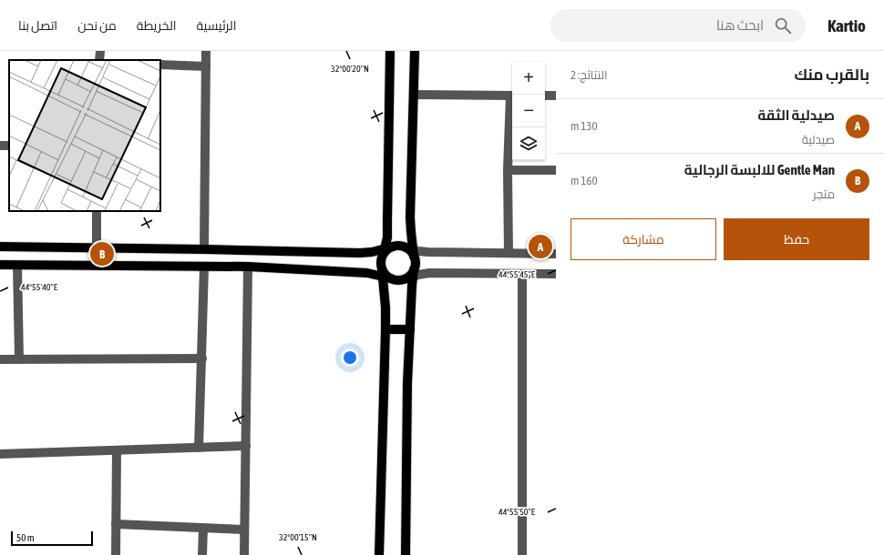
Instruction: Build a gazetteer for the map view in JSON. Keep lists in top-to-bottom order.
{
  "scale_bar": "50 m",
  "page": {
    "header": "Kartio",
    "search": "ابحث هنا",
    "nav": [
      "الرئيسية",
      "الخريطة",
      "من نحن",
      "اتصل بنا"
    ],
    "heading": ["بالقرب منك", "النتائج: 2"],
    "map_buttons": ["+", "−"],
    "list": [
      {
        "mark": "A",
        "name": "صيدلية الثقة",
        "note": "صيدلية",
        "value": "130 m"
      },
      {
        "mark": "B",
        "name": "Gentle Man للالبسة الرجالية",
        "note": "متجر",
        "value": "160 m"
      }
    ],
    "buttons": ["حفظ", "مشاركة"],
    "pins": ["A", "B"],
    "scale": "50 m"
  },
  "coordinates": [
    "32°00'20\"N",
    "44°55'45\"E",
    "44°55'40\"E",
    "44°55'50\"E",
    "32°00'15\"N"
  ]
}
